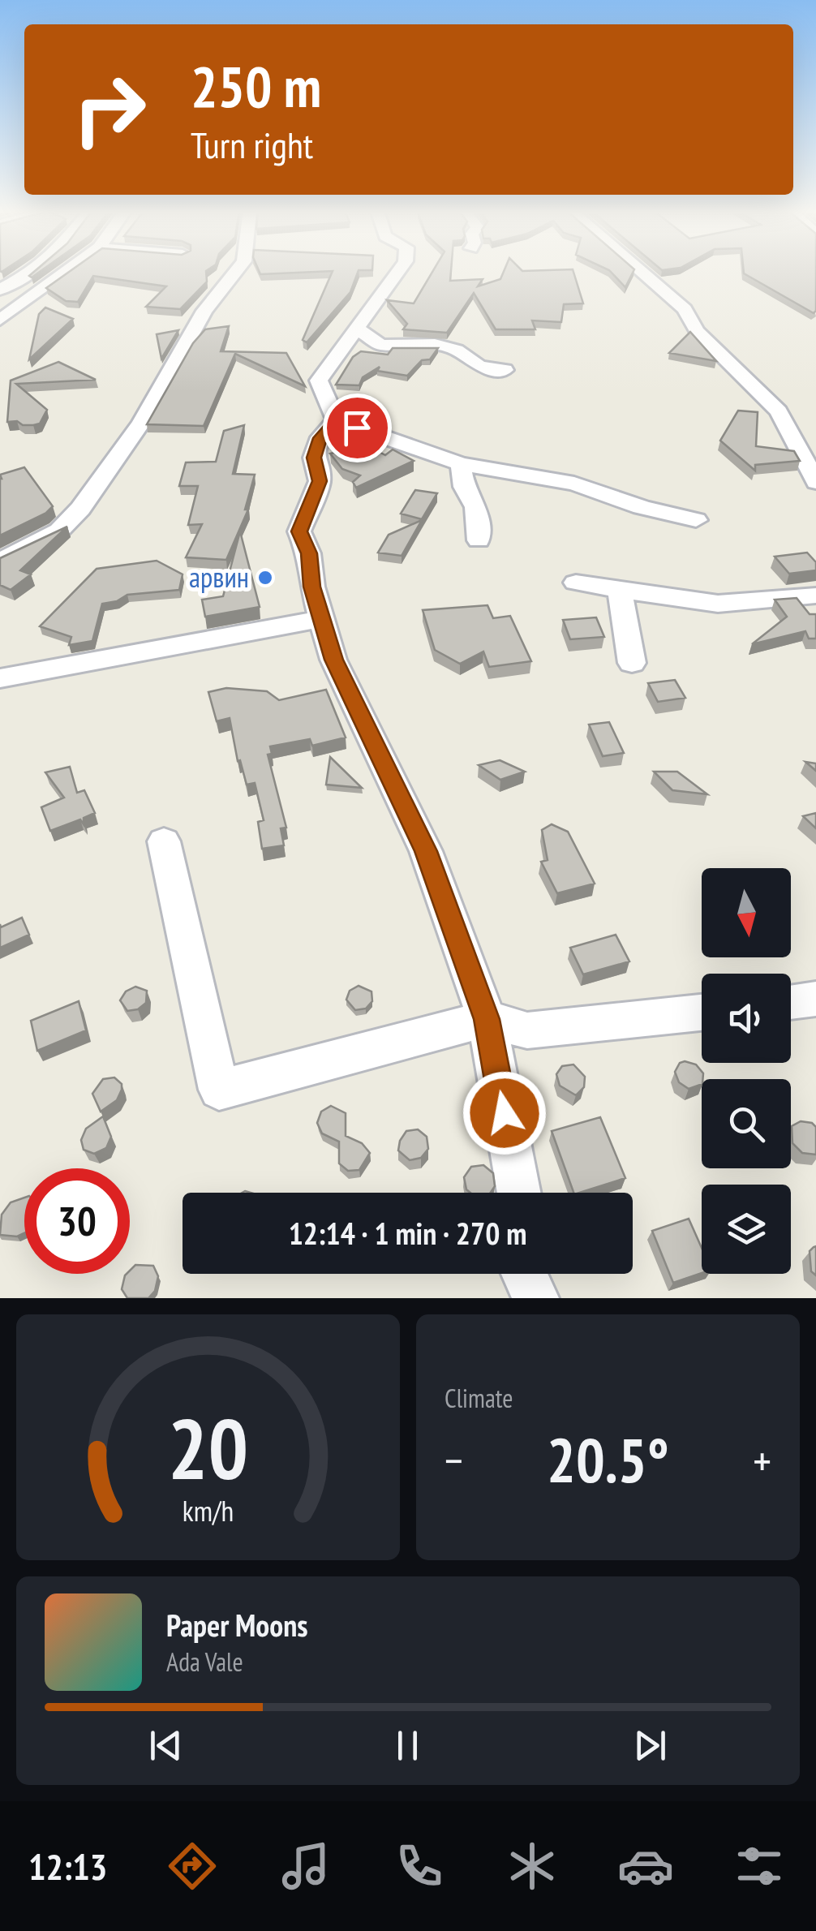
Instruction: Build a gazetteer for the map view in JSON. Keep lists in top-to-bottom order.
{
  "places": ["арвин"],
  "north": "bottom",
  "page": {
    "turn": ["250 m", "Turn right"],
    "limit": "30",
    "trip": "12:14 · 1 min · 270 m",
    "tile": "Climate",
    "heat": ["−", "20.5°", "+"],
    "song": ["Paper Moons", "Ada Vale"],
    "tabs": "12:13",
    "gauge": ["20", "km/h"]
  }
}
